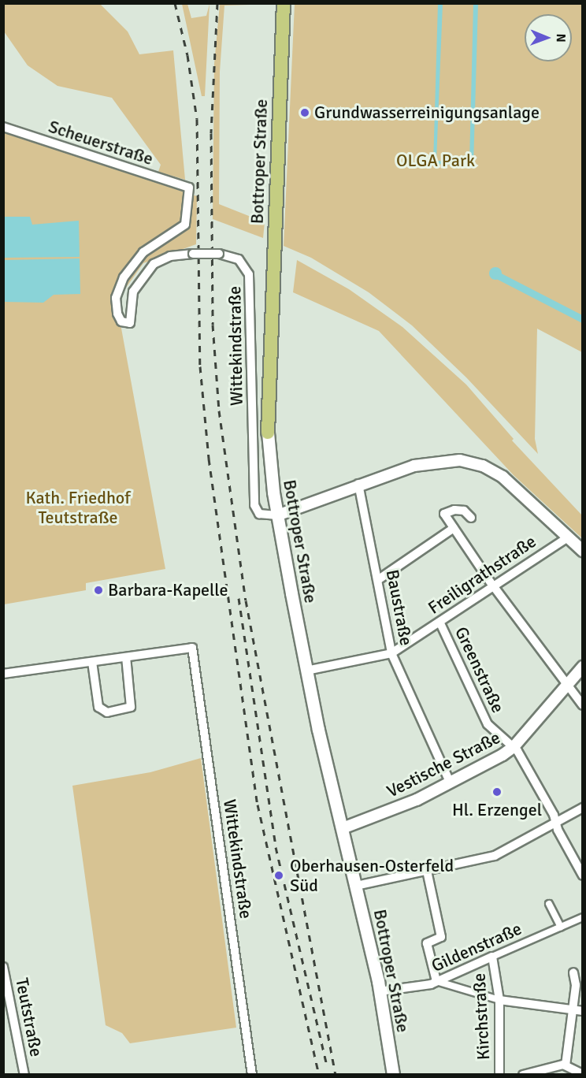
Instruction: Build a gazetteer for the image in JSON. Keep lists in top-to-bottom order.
{
  "streets": {
    "main road": ["Bottroper Straße"],
    "street": [
      "Scheuerstraße",
      "Wittekindstraße",
      "Freiligrathstraße",
      "Baustraße",
      "Greenstraße",
      "Vestische Straße",
      "Gildenstraße",
      "Kirchstraße",
      "Teutstraße"
    ]
  },
  "crossings": [
    ["Scheuerstraße", "Wittekindstraße"],
    ["Bottroper Straße", "Wittekindstraße"],
    ["Bottroper Straße", "Freiligrathstraße"],
    ["Bottroper Straße", "Vestische Straße"],
    ["Bottroper Straße", "Gildenstraße"],
    ["Freiligrathstraße", "Baustraße"],
    ["Freiligrathstraße", "Greenstraße"],
    ["Baustraße", "Vestische Straße"],
    ["Greenstraße", "Vestische Straße"],
    ["Gildenstraße", "Kirchstraße"]
  ],
  "parks": ["OLGA Park", "Kath. Friedhof Teutstraße"],
  "places": [
    "Grundwasserreinigungsanlage",
    "Barbara-Kapelle",
    "Hl. Erzengel",
    "Oberhausen-Osterfeld Süd"
  ],
  "north": "right"
}
